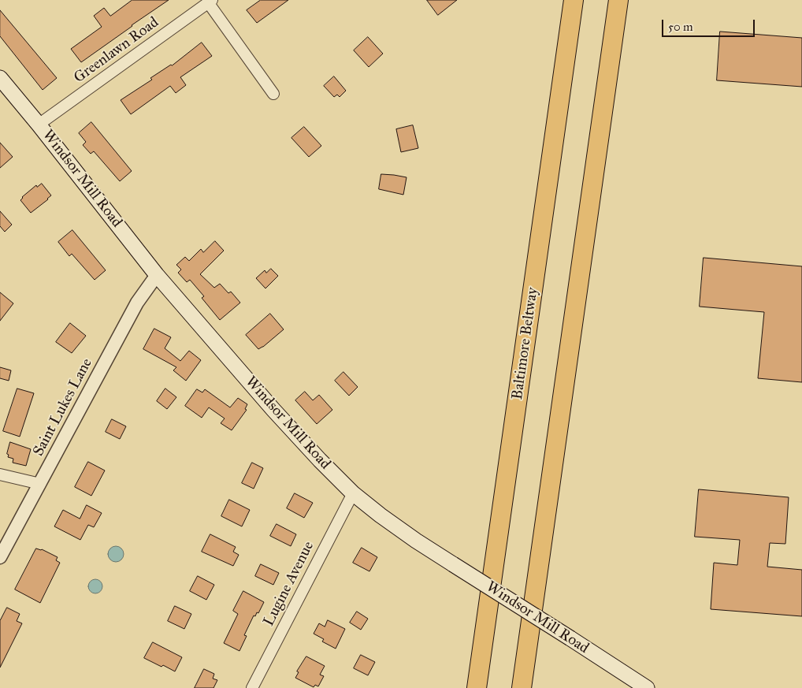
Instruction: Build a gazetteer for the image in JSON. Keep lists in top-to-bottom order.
{
  "streets": {
    "highway": ["Baltimore Beltway"],
    "main road": ["Windsor Mill Road"],
    "street": ["Greenlawn Road", "Saint Lukes Lane", "Lugine Avenue"]
  },
  "crossings": [
    ["Greenlawn Road", "Windsor Mill Road"],
    ["Windsor Mill Road", "Saint Lukes Lane"],
    ["Windsor Mill Road", "Lugine Avenue"]
  ],
  "scale_bar": "50 m"
}
